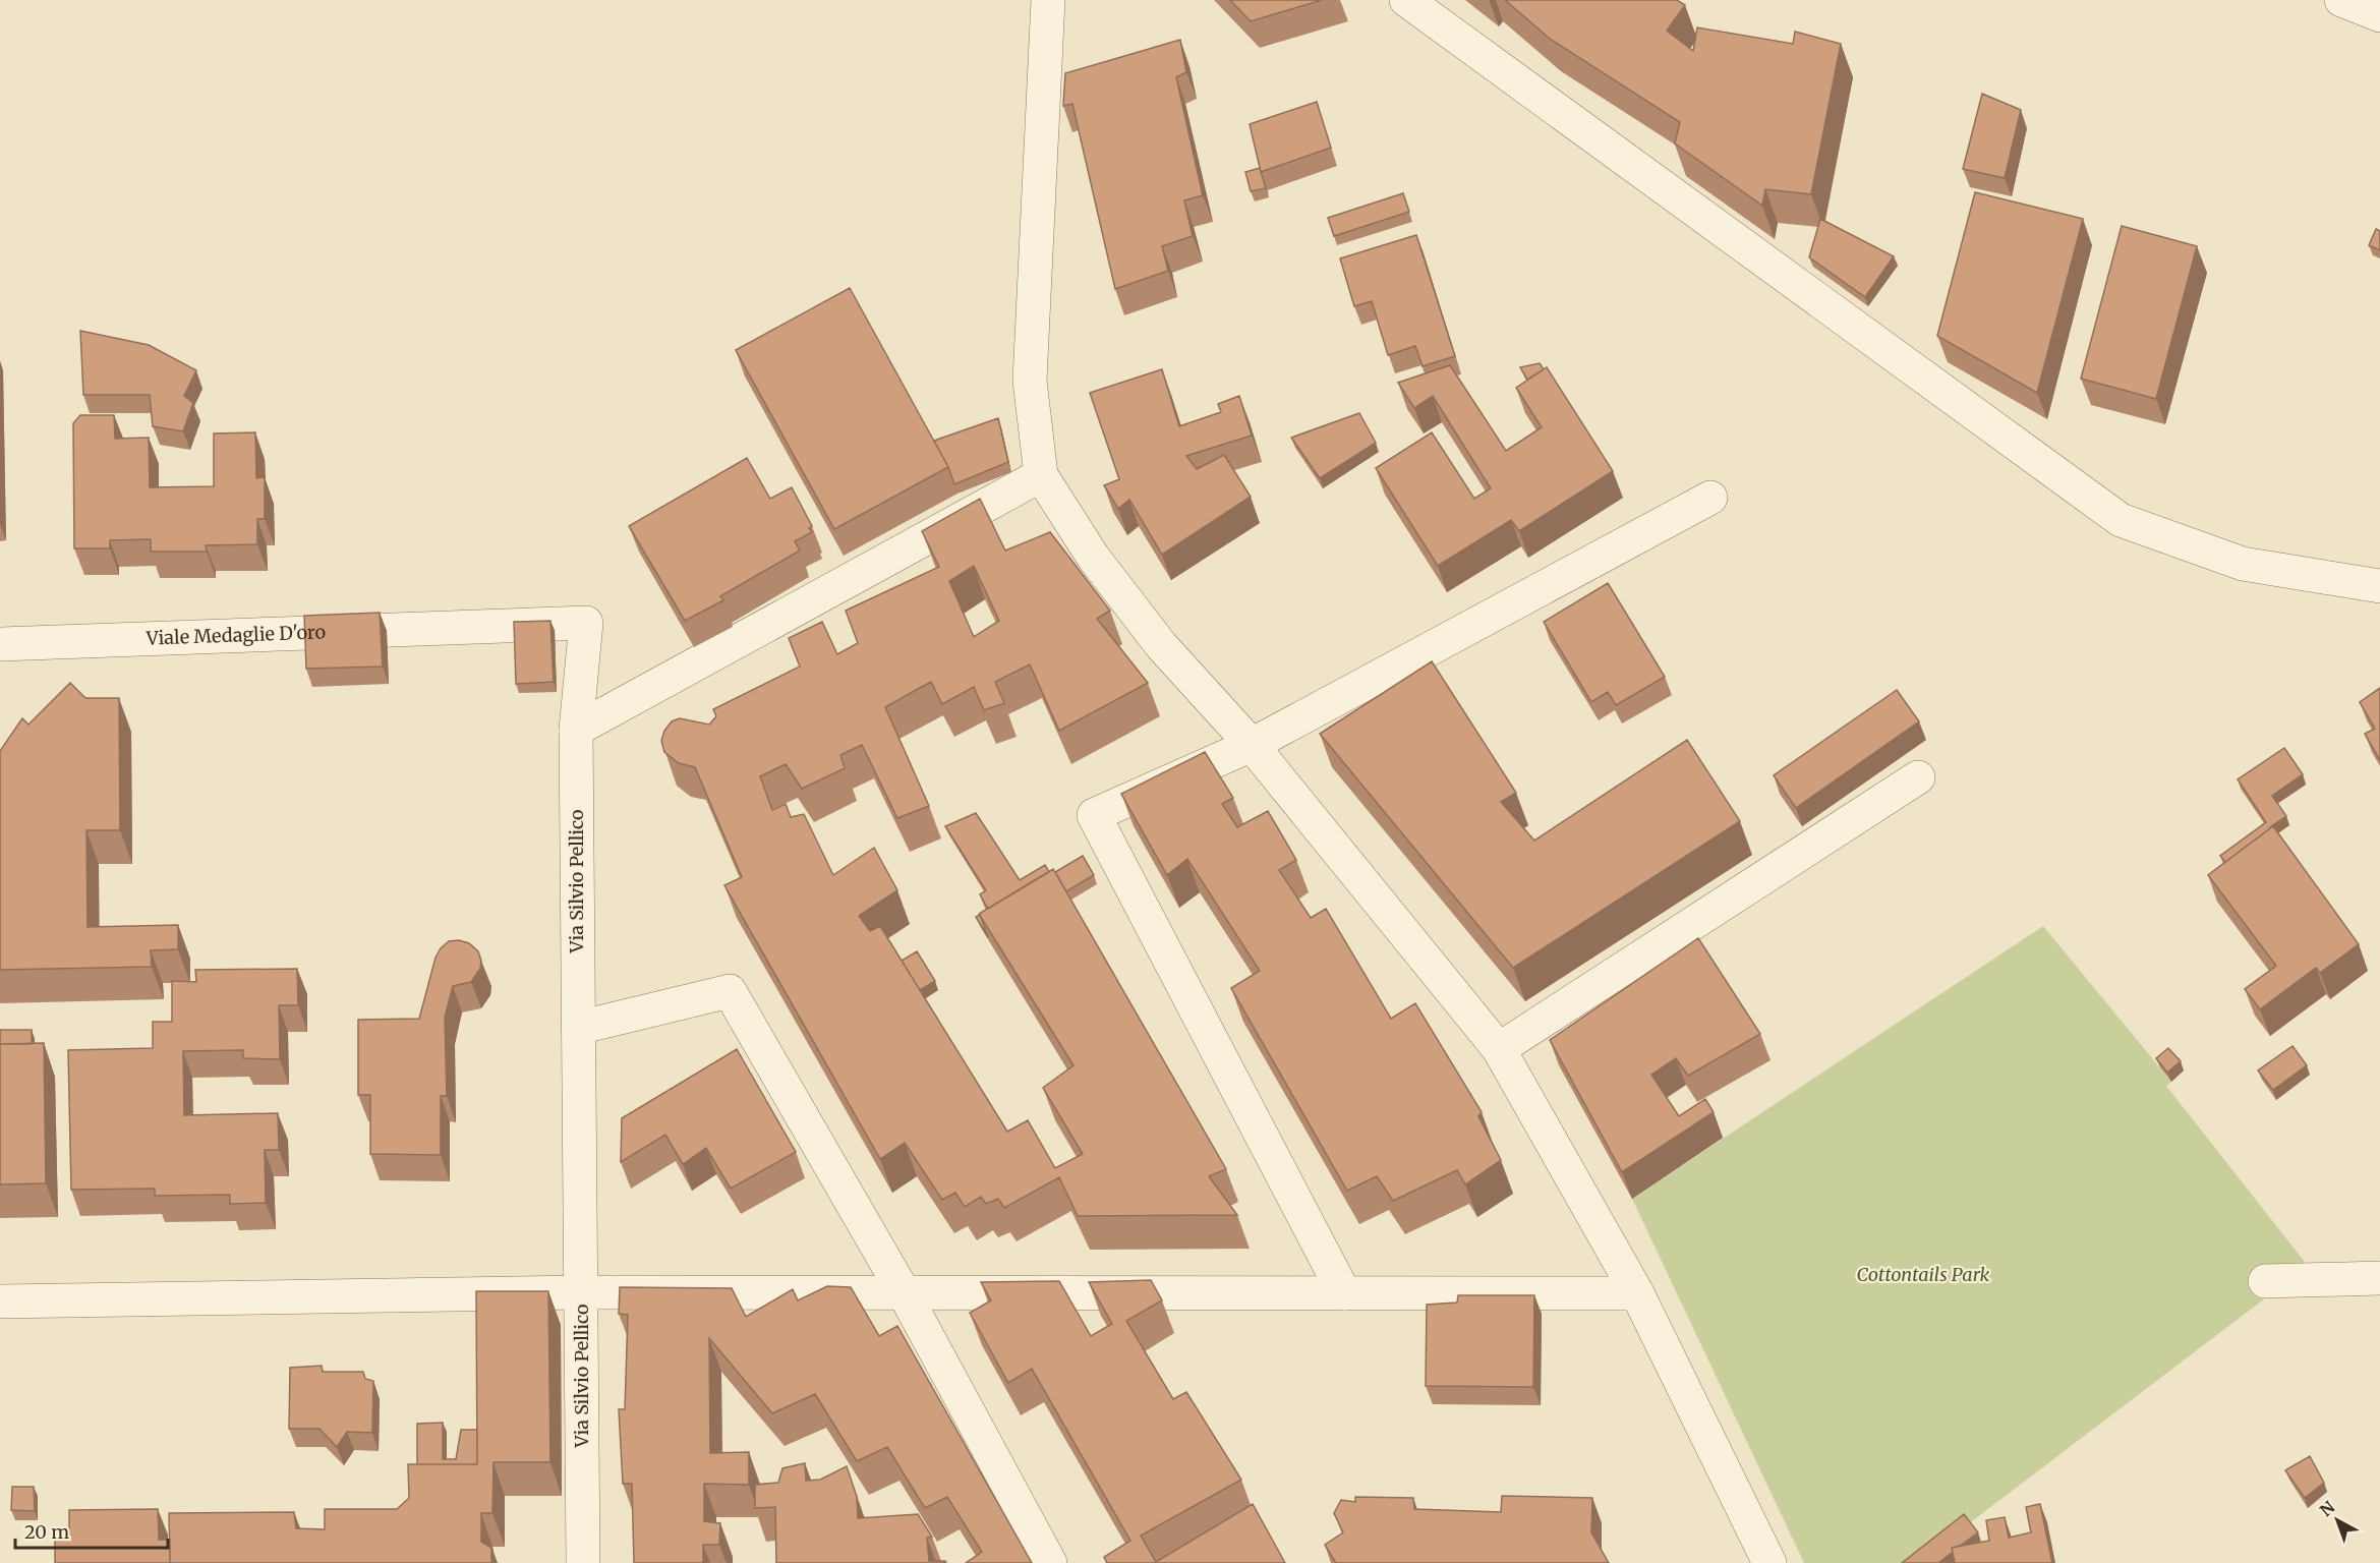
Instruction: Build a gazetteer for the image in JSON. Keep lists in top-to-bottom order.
{
  "streets": {
    "street": ["Viale Medaglie D'oro", "Via Silvio Pellico"]
  },
  "crossings": [
    ["Viale Medaglie D'oro", "Via Silvio Pellico"]
  ],
  "parks": ["Cottontails Park"],
  "scale_bar": "20 m",
  "north": "top left"
}
